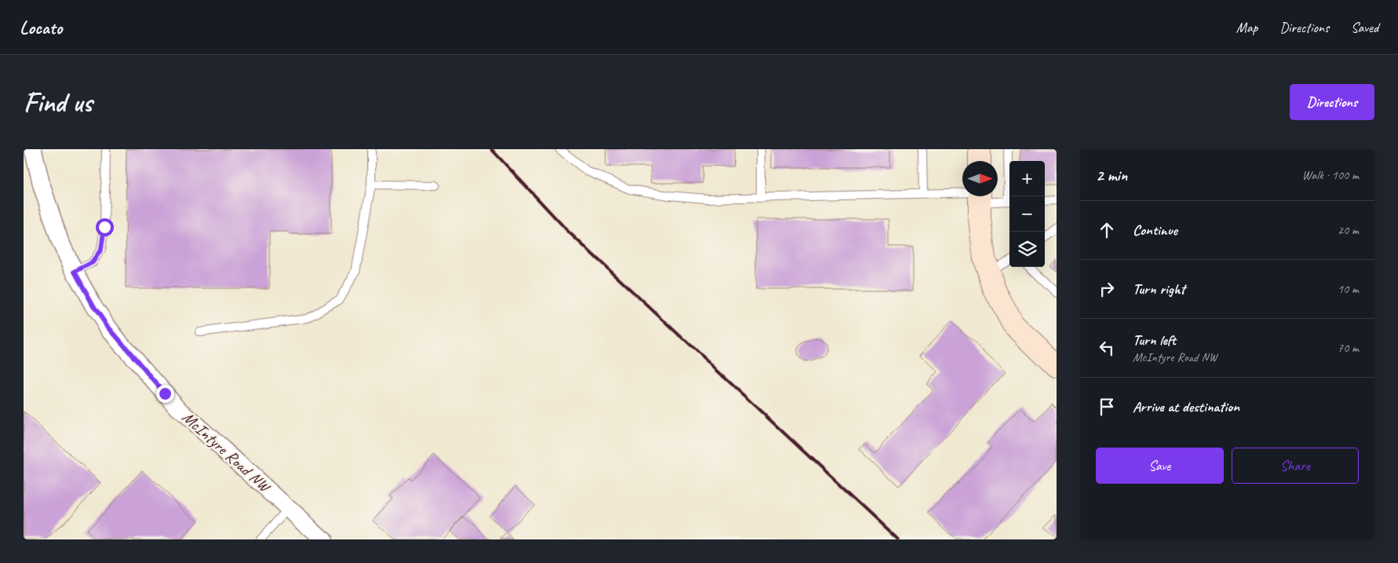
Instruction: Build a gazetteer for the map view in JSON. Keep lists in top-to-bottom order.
{
  "streets": {
    "street": ["McIntyre Road NW"]
  },
  "north": "right",
  "page": {
    "header": "Locato",
    "nav": ["Map", "Directions", "Saved"],
    "buttons": [
      "Directions",
      ["Save", "Share"]
    ],
    "title": "Find us",
    "heading": ["2 min", "Walk · 100 m"],
    "map_buttons": ["+", "−"],
    "list": [
      ["Continue", "20 m"],
      ["Turn right", "10 m"],
      ["Turn left", "McIntyre Road NW", "70 m"],
      "Arrive at destination"
    ]
  }
}
